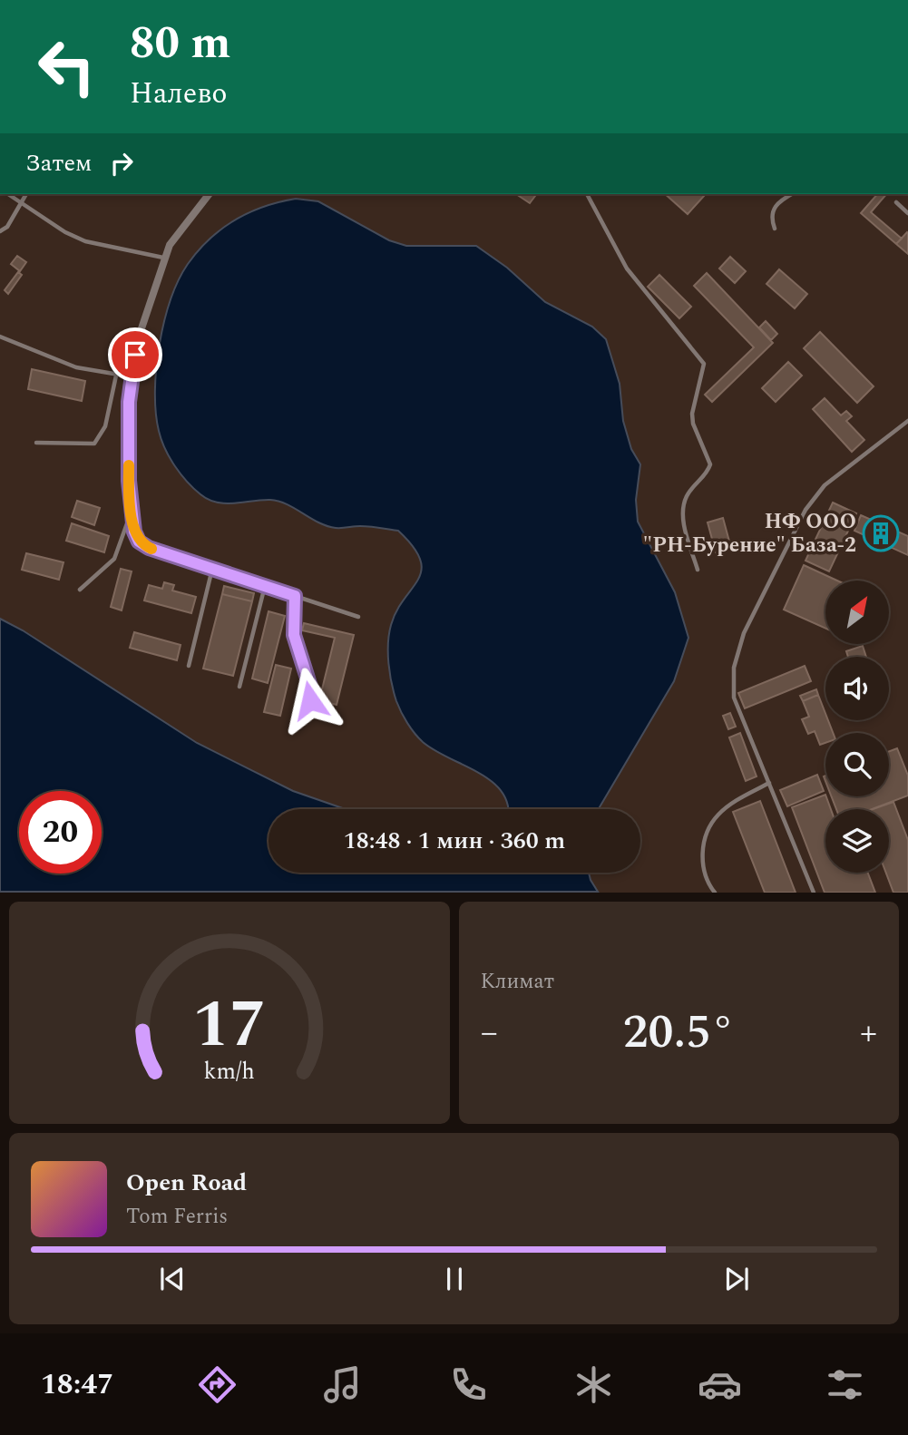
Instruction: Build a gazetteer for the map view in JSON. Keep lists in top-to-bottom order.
{
  "places": {
    "building": ["НФ ООО \"РН-Бурение\" База-2"]
  },
  "north": "top right",
  "page": {
    "turn": ["80 m", "Налево"],
    "then": "Затем",
    "limit": "20",
    "trip": "18:48 · 1 мин · 360 m",
    "tile": "Климат",
    "heat": ["−", "20.5°", "+"],
    "song": ["Open Road", "Tom Ferris"],
    "tabs": "18:47",
    "gauge": ["17", "km/h"]
  }
}
